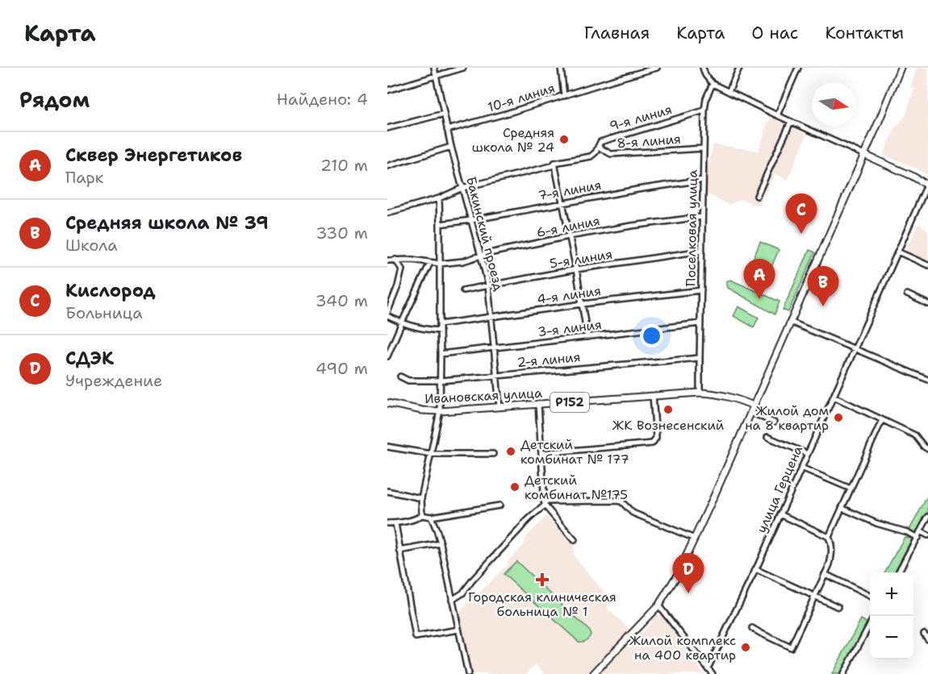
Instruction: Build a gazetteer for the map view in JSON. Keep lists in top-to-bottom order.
{
  "streets": {
    "main road": ["Ивановская улица", "Р152"],
    "street": [
      "10-я линия",
      "9-я линия",
      "8-я линия",
      "7-я линия",
      "6-я линия",
      "Поселковая улица",
      "Бакинский проезд",
      "5-я линия",
      "4-я линия",
      "3-я линия",
      "2-я линия",
      "улица Герцена"
    ]
  },
  "crossings": [
    ["10-я линия", "Бакинский проезд"],
    ["9-я линия", "8-я линия"],
    ["9-я линия", "Поселковая улица"],
    ["8-я линия", "Поселковая улица"],
    ["7-я линия", "Поселковая улица"],
    ["7-я линия", "Бакинский проезд"],
    ["6-я линия", "Поселковая улица"],
    ["6-я линия", "Бакинский проезд"],
    ["Поселковая улица", "5-я линия"],
    ["Поселковая улица", "4-я линия"],
    ["Поселковая улица", "3-я линия"],
    ["Поселковая улица", "2-я линия"],
    ["Поселковая улица", "Ивановская улица"],
    ["Бакинский проезд", "5-я линия"],
    ["Бакинский проезд", "4-я линия"],
    ["Бакинский проезд", "3-я линия"],
    ["Бакинский проезд", "2-я линия"],
    ["Бакинский проезд", "Ивановская улица"]
  ],
  "places": {
    "other": [
      "Средняя школа № 24",
      "ЖК Вознесенский",
      "Жилой дом на 8 квартир",
      "Детский комбинат № 177",
      "Детский комбинат №175",
      "Жилой комплекс на 400 квартир"
    ],
    "health": ["Городская клиническая больница № 1"]
  },
  "north": "right",
  "page": {
    "header": "Карта",
    "nav": [
      "Главная",
      "Карта",
      "О нас",
      "Контакты"
    ],
    "heading": ["Рядом", "Найдено: 4"],
    "list": [
      {
        "mark": "A",
        "name": "Сквер Энергетиков",
        "note": "Парк",
        "value": "210 m"
      },
      {
        "mark": "B",
        "name": "Средняя школа № 39",
        "note": "Школа",
        "value": "330 m"
      },
      {
        "mark": "C",
        "name": "Кислород",
        "note": "Больница",
        "value": "340 m"
      },
      {
        "mark": "D",
        "name": "СДЭК",
        "note": "Учреждение",
        "value": "490 m"
      }
    ],
    "pins": [
      "C",
      "A",
      "B",
      "D"
    ],
    "map_buttons": ["+", "−"]
  }
}
